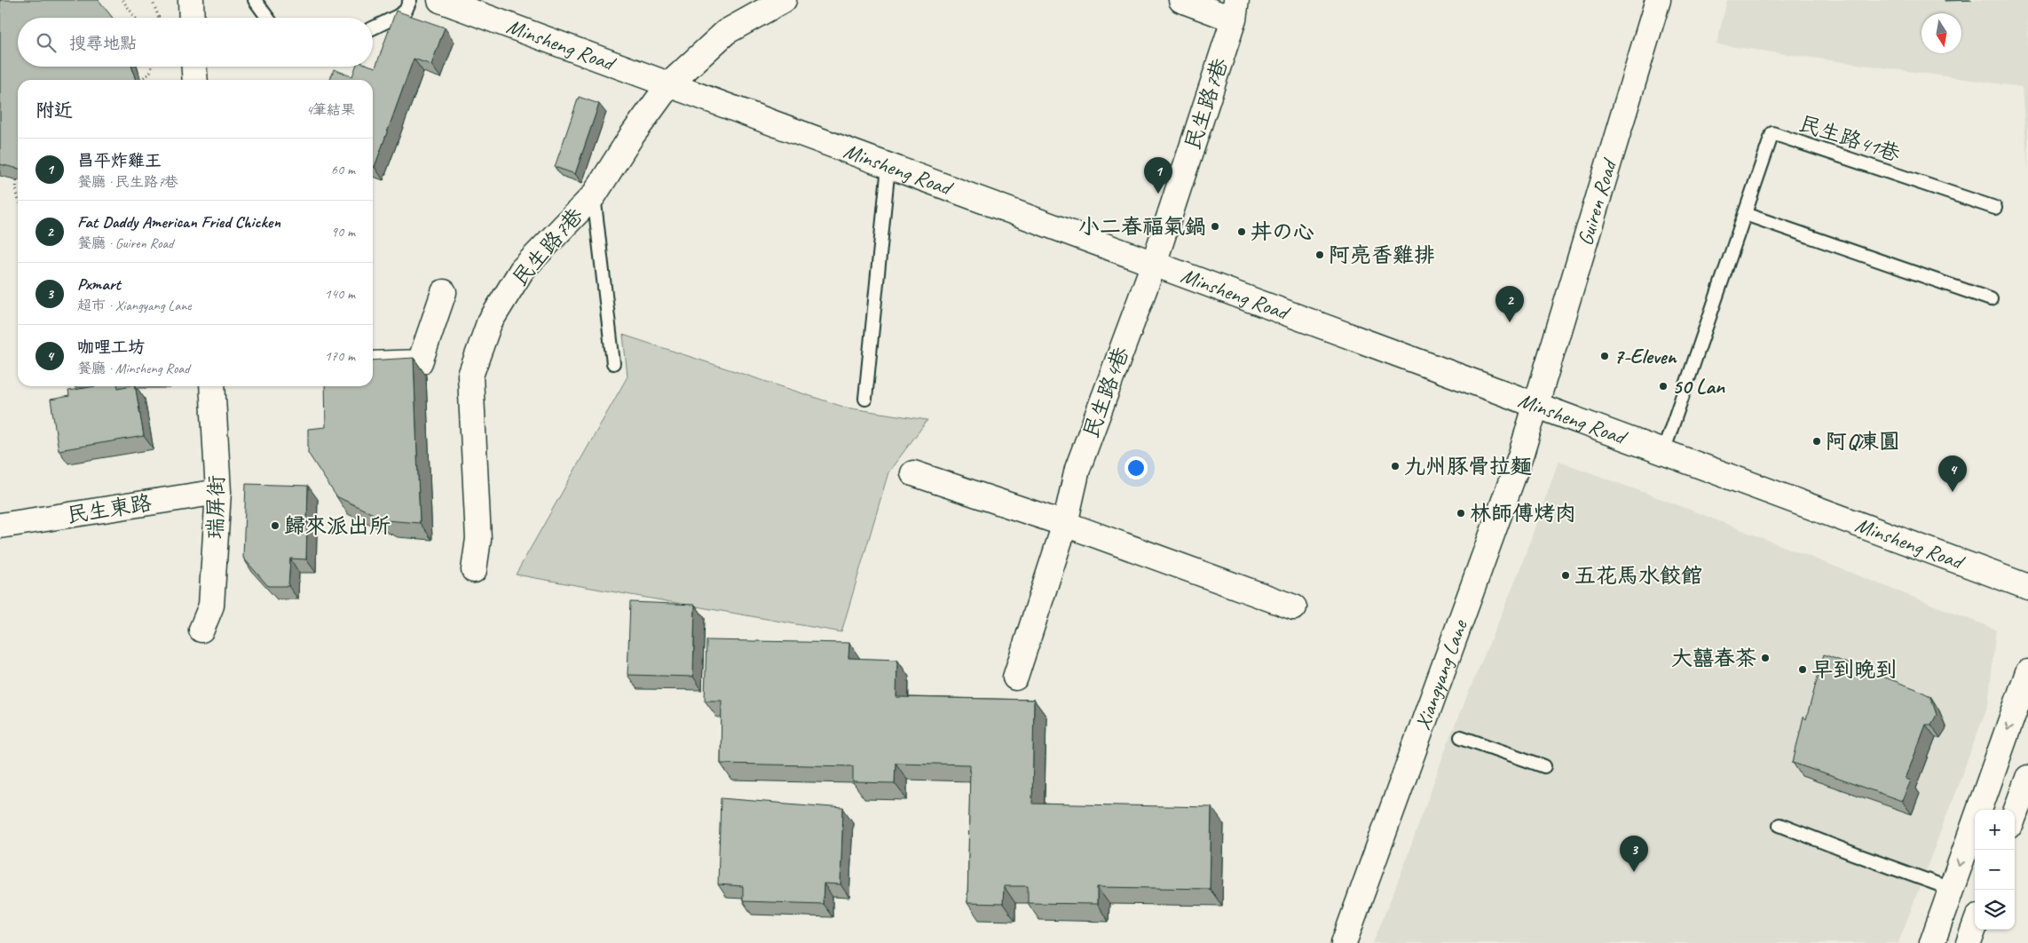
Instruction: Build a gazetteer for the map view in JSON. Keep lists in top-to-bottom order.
{
  "streets": {
    "street": [
      "Minsheng Road",
      "民生路7巷",
      "Guiren Road",
      "民生路4巷",
      "瑞屏街",
      "民生東路",
      "Xiangyang Lane"
    ],
    "lane": ["民生路41巷"]
  },
  "crossings": [
    ["Minsheng Road", "民生路7巷"],
    ["Minsheng Road", "民生路41巷"],
    ["Minsheng Road", "Guiren Road"],
    ["Minsheng Road", "民生路4巷"],
    ["Minsheng Road", "Xiangyang Lane"],
    ["民生路7巷", "民生路4巷"],
    ["Guiren Road", "Xiangyang Lane"],
    ["瑞屏街", "民生東路"]
  ],
  "places": [
    "小二春福氣鍋",
    "丼の心",
    "阿亮香雞排",
    "7-Eleven",
    "50 Lan",
    "阿Q凍圓",
    "九州豚骨拉麵",
    "林師傅烤肉",
    "歸來派出所",
    "五花馬水餃館",
    "大囍春茶",
    "早到晚到"
  ],
  "north": "bottom",
  "page": {
    "search": "搜尋地點",
    "heading": ["附近", "4筆結果"],
    "list": [
      {
        "mark": "1",
        "name": "昌平炸雞王",
        "note": "餐廳 · 民生路7巷",
        "value": "60 m"
      },
      {
        "mark": "2",
        "name": "Fat Daddy American Fried Chicken",
        "note": "餐廳 · Guiren Road",
        "value": "90 m"
      },
      {
        "mark": "3",
        "name": "Pxmart",
        "note": "超市 · Xiangyang Lane",
        "value": "140 m"
      },
      {
        "mark": "4",
        "name": "咖哩工坊",
        "note": "餐廳 · Minsheng Road",
        "value": "170 m"
      }
    ],
    "pins": [
      "1",
      "2",
      "4",
      "3"
    ],
    "map_buttons": ["+", "−"]
  }
}
